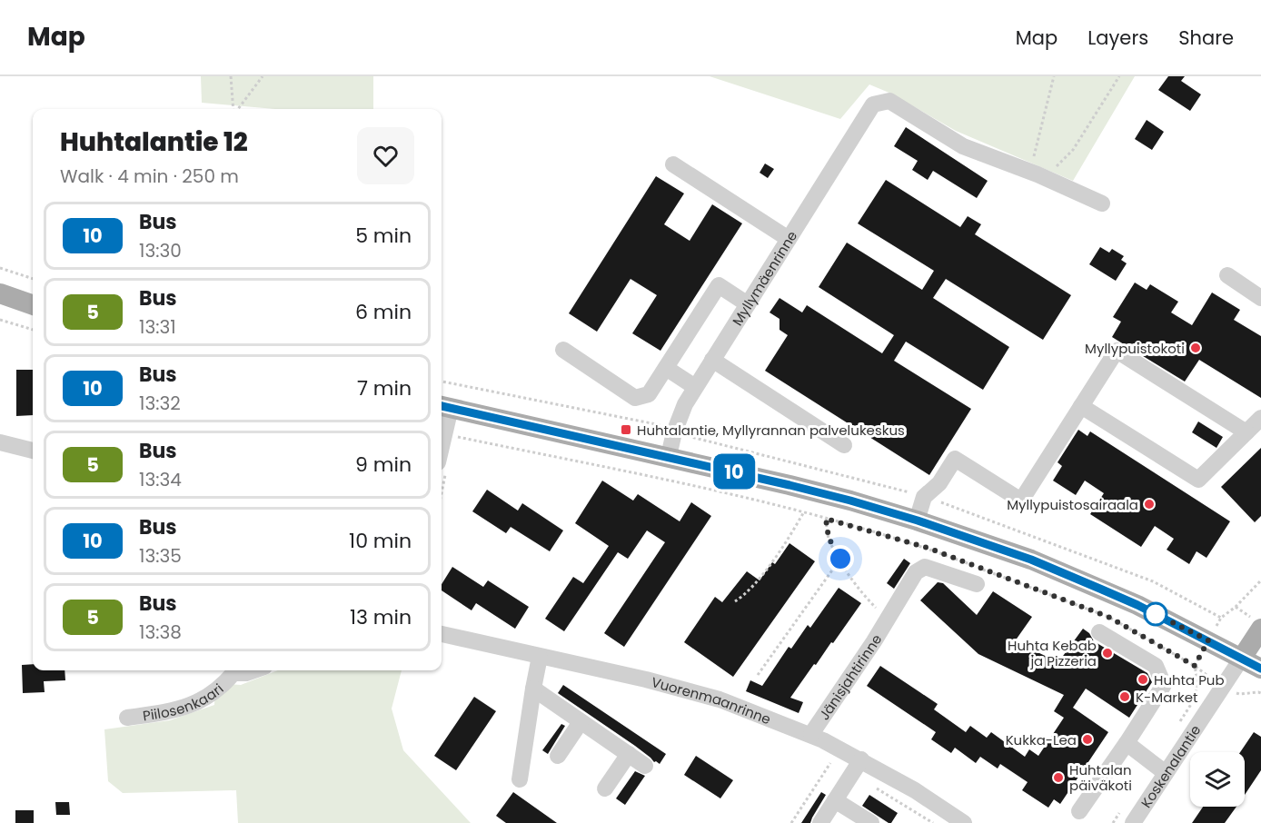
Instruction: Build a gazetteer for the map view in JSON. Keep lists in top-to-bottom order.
{
  "streets": {
    "main road": ["Koskenalantie"],
    "street": [
      "Myllymäenrinne",
      "Jänisjahtirinne",
      "Piilosenkaari",
      "Vuorenmaanrinne"
    ]
  },
  "crossings": [
    ["Jänisjahtirinne", "Vuorenmaanrinne"]
  ],
  "places": {
    "other": [
      "Myllypuistokoti",
      "Myllypuistosairaala",
      "Huhta Kebab ja Pizzeria",
      "Huhta Pub",
      "K-Market",
      "Kukka-Lea",
      "Huhtalan päiväkoti"
    ],
    "transit": ["Huhtalantie, Myllyrannan palvelukeskus"]
  },
  "lines": ["bus line 10"],
  "page": {
    "header": "Map",
    "nav": ["Map", "Layers", "Share"],
    "on_map": "10",
    "heading": ["Huhtalantie 12", "Walk · 4 min · 250 m"],
    "list": [
      {
        "mark": "10",
        "name": "Bus",
        "note": "13:30",
        "value": "5 min"
      },
      {
        "mark": "5",
        "name": "Bus",
        "note": "13:31",
        "value": "6 min"
      },
      {
        "mark": "10",
        "name": "Bus",
        "note": "13:32",
        "value": "7 min"
      },
      {
        "mark": "5",
        "name": "Bus",
        "note": "13:34",
        "value": "9 min"
      },
      {
        "mark": "10",
        "name": "Bus",
        "note": "13:35",
        "value": "10 min"
      },
      {
        "mark": "5",
        "name": "Bus",
        "note": "13:38",
        "value": "13 min"
      }
    ]
  }
}
